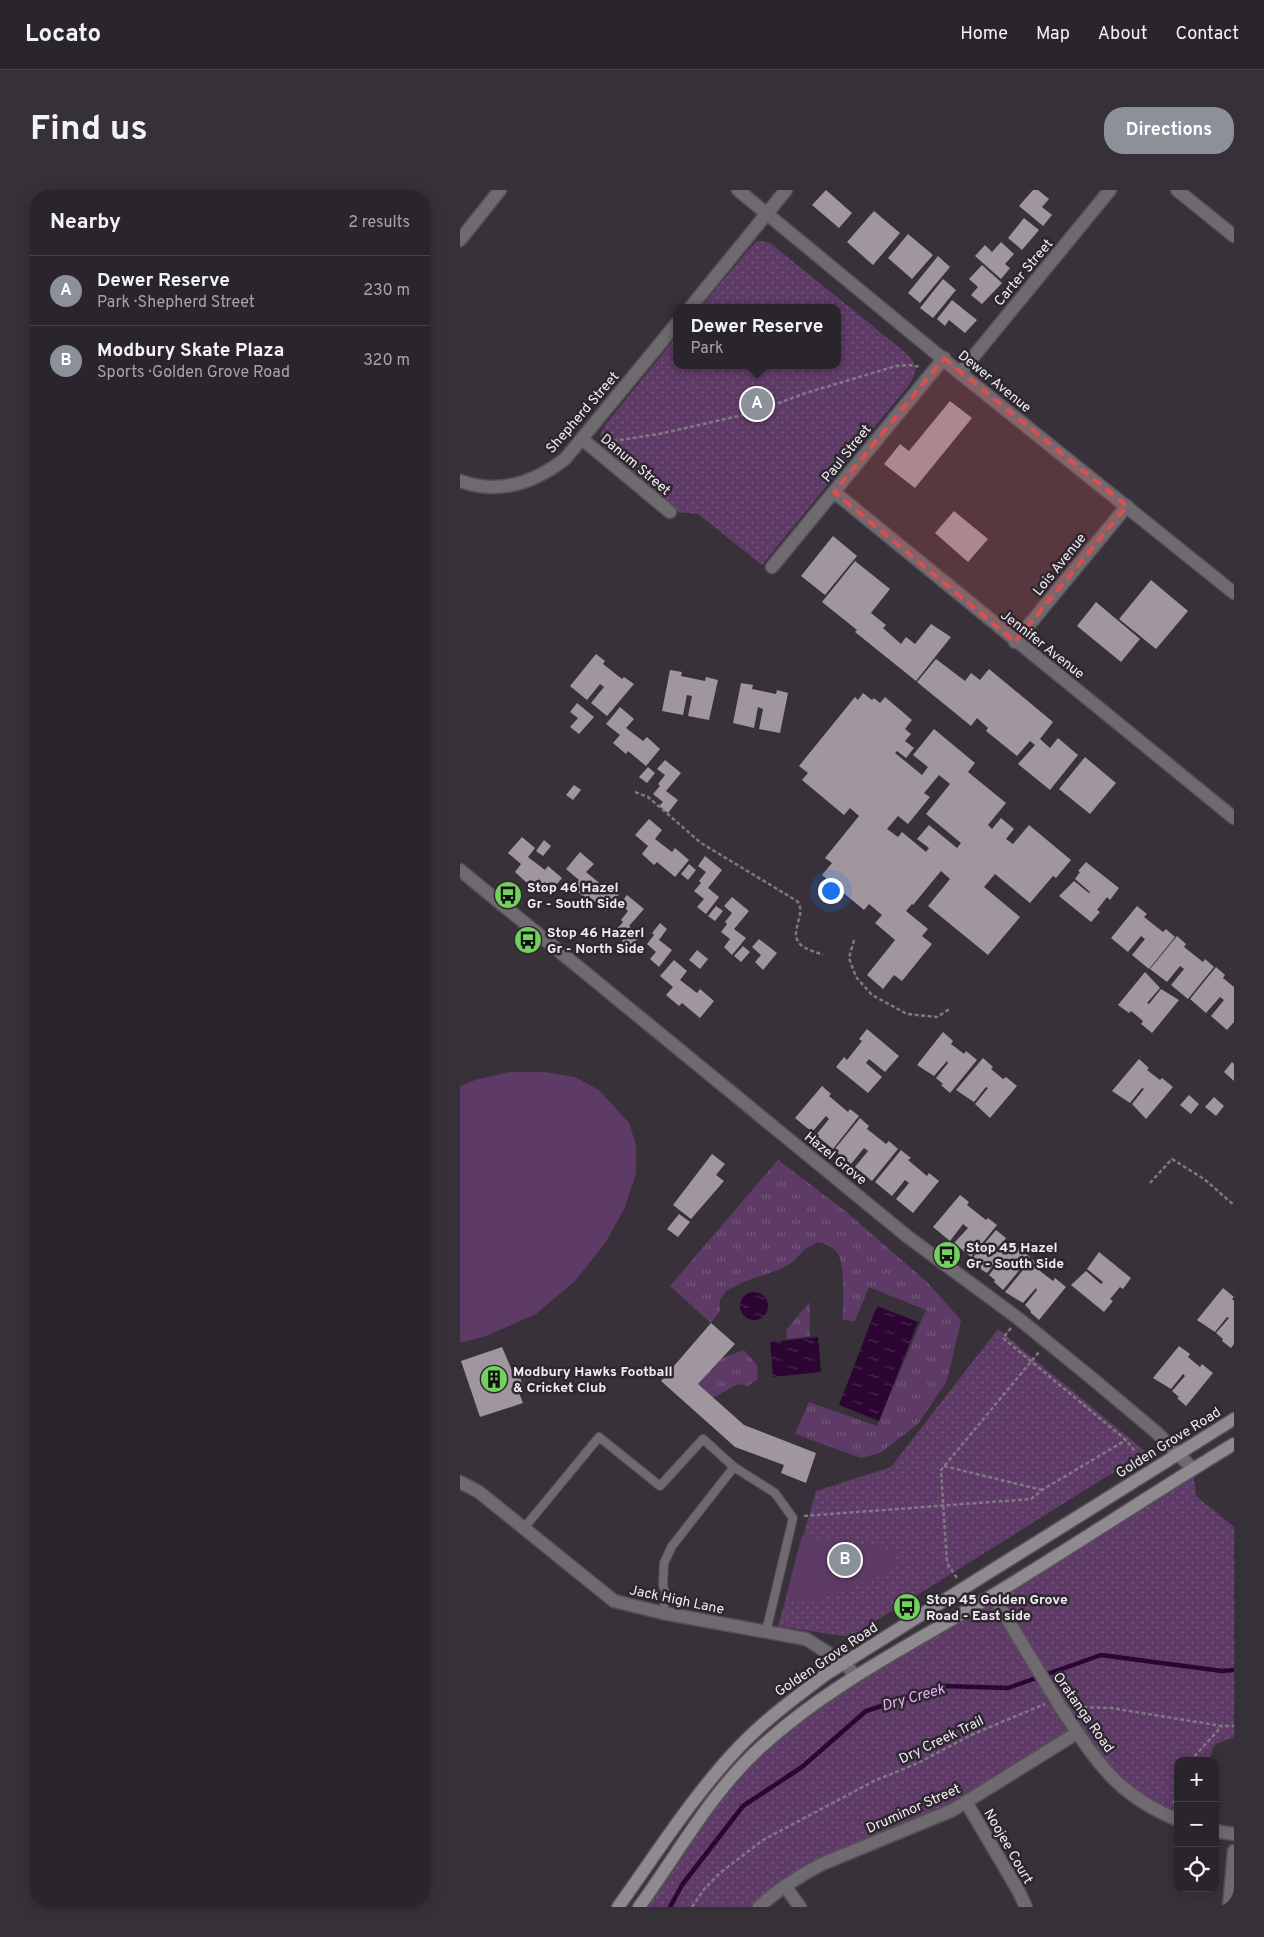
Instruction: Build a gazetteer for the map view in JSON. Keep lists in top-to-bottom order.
{
  "streets": {
    "main road": ["Golden Grove Road"],
    "street": [
      "Carter Street",
      "Dewer Avenue",
      "Shepherd Street",
      "Paul Street",
      "Danum Street",
      "Lois Avenue",
      "Jennifer Avenue",
      "Hazel Grove",
      "Jack High Lane",
      "Oratanga Road",
      "Druminor Street",
      "Noojee Court"
    ],
    "path": ["Dry Creek Trail"]
  },
  "crossings": [
    ["Carter Street", "Dewer Avenue"],
    ["Dewer Avenue", "Paul Street"],
    ["Dewer Avenue", "Lois Avenue"],
    ["Shepherd Street", "Danum Street"],
    ["Paul Street", "Jennifer Avenue"],
    ["Lois Avenue", "Jennifer Avenue"],
    ["Hazel Grove", "Golden Grove Road"],
    ["Golden Grove Road", "Jack High Lane"],
    ["Oratanga Road", "Dry Creek Trail"],
    ["Oratanga Road", "Druminor Street"],
    ["Druminor Street", "Noojee Court"]
  ],
  "water": ["Dry Creek"],
  "places": {
    "bus stop": [
      "Stop 46 Hazel Gr - South Side",
      "Stop 46 Hazerl Gr - North Side",
      "Stop 45 Hazel Gr - South Side",
      "Stop 45 Golden Grove Road - East side"
    ],
    "building": ["Modbury Hawks Football & Cricket Club"]
  },
  "page": {
    "header": "Locato",
    "nav": [
      "Home",
      "Map",
      "About",
      "Contact"
    ],
    "buttons": "Directions",
    "title": "Find us",
    "heading": ["Nearby", "2 results"],
    "list": [
      {
        "mark": "A",
        "name": "Dewer Reserve",
        "note": "Park · Shepherd Street",
        "value": "230 m"
      },
      {
        "mark": "B",
        "name": "Modbury Skate Plaza",
        "note": "Sports · Golden Grove Road",
        "value": "320 m"
      }
    ],
    "popup": ["Dewer Reserve", "Park"],
    "pins": ["A", "B"],
    "map_buttons": ["+", "−"]
  }
}
